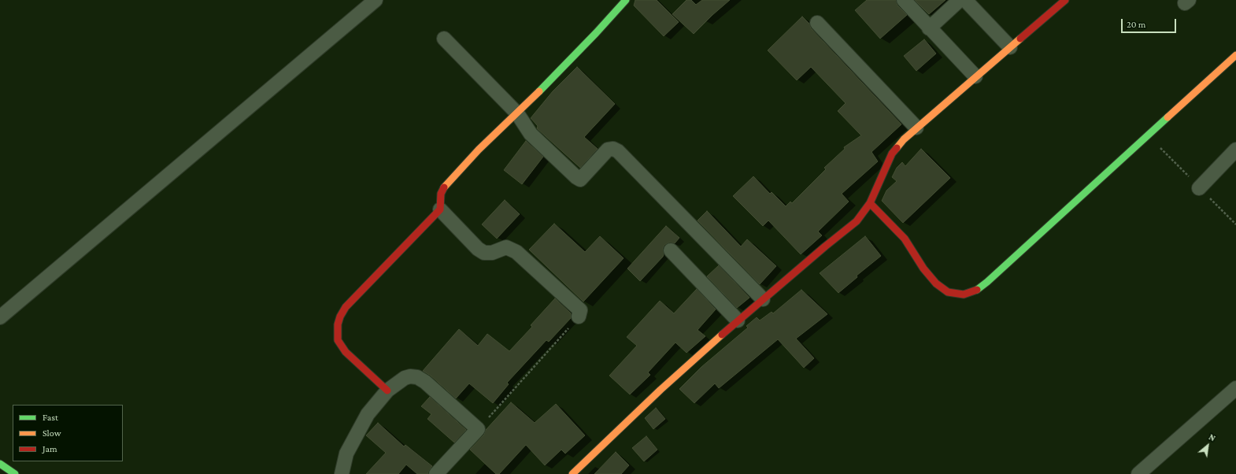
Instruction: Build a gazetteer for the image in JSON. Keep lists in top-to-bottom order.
{
  "legend": ["Fast", "Slow", "Jam"],
  "scale_bar": "20 m",
  "north": "top right"
}
